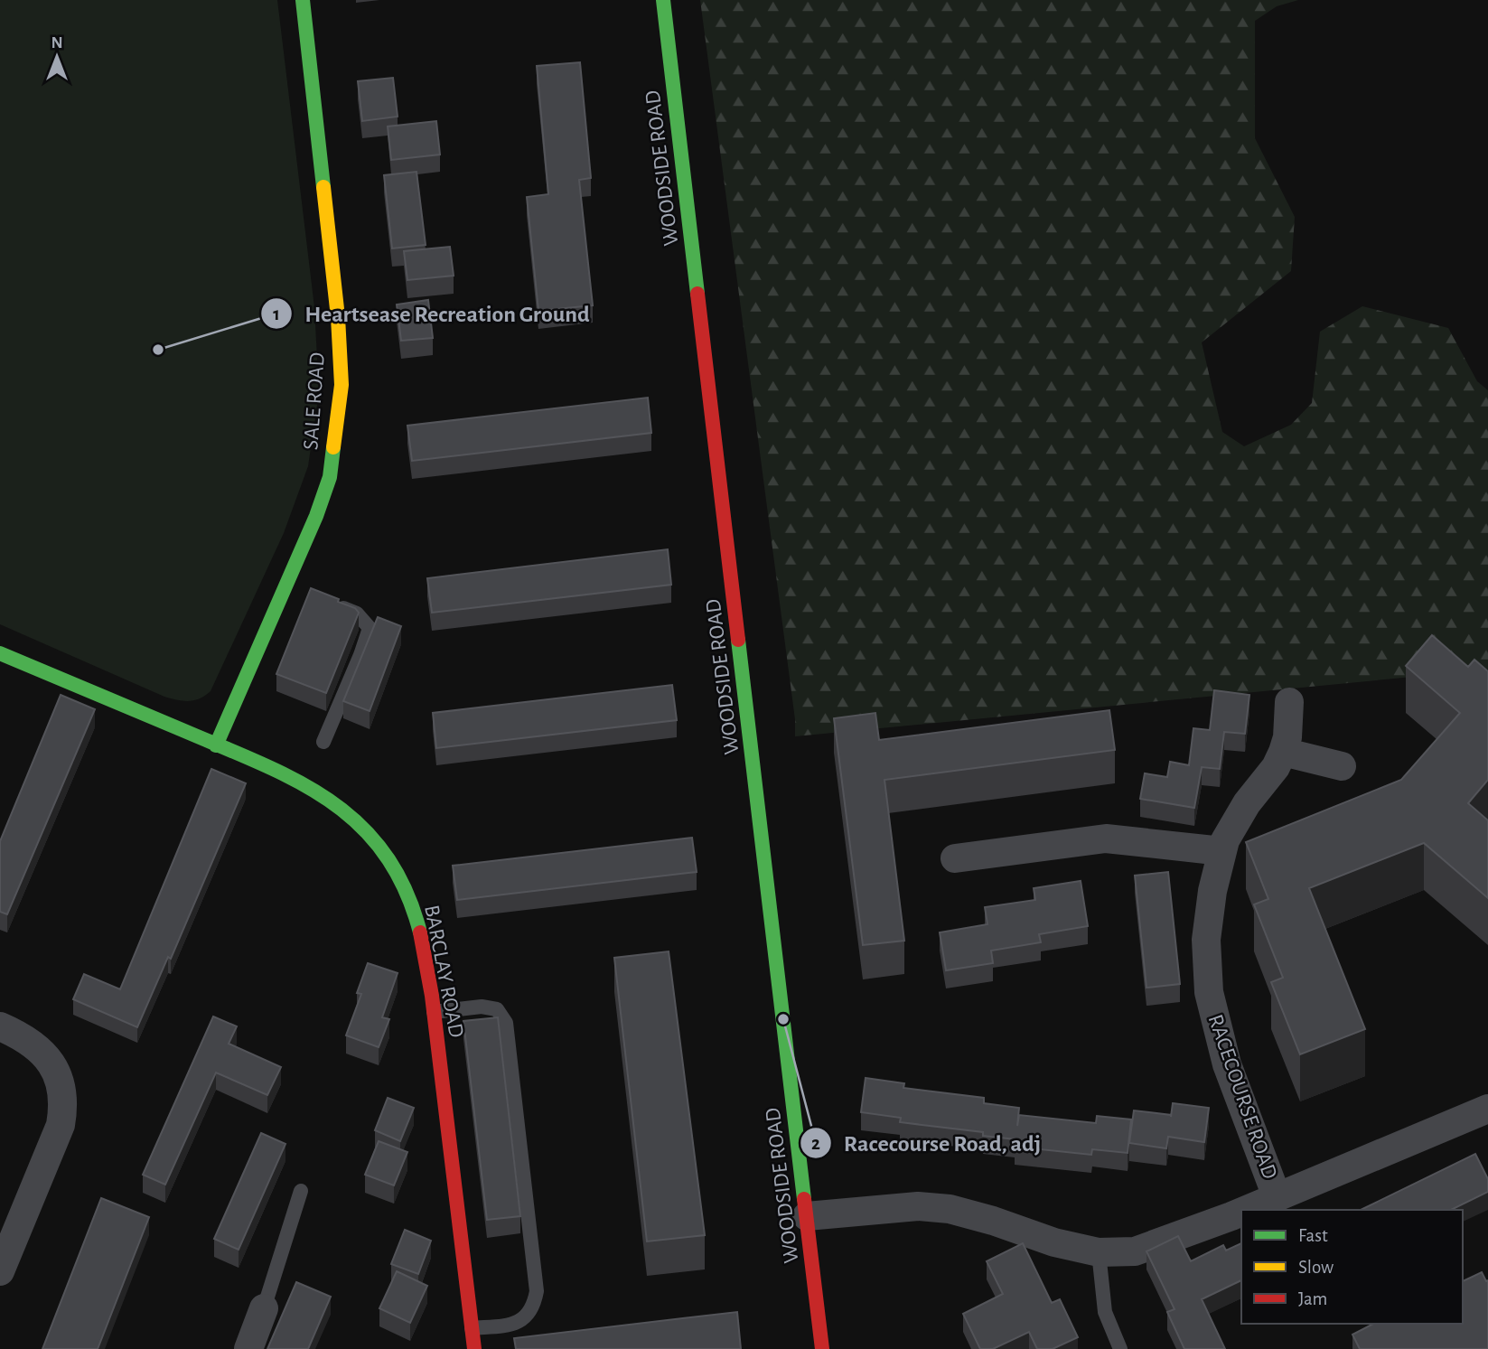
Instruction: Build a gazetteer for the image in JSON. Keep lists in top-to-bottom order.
{
  "streets": {
    "street": [
      "WOODSIDE ROAD",
      "SALE ROAD",
      "BARCLAY ROAD",
      "RACECOURSE ROAD"
    ]
  },
  "crossings": [
    ["WOODSIDE ROAD", "RACECOURSE ROAD"],
    ["SALE ROAD", "BARCLAY ROAD"]
  ],
  "places": ["Heartsease Recreation Ground", "Racecourse Road, adj"],
  "legend": ["Fast", "Slow", "Jam"],
  "north": "top"
}
